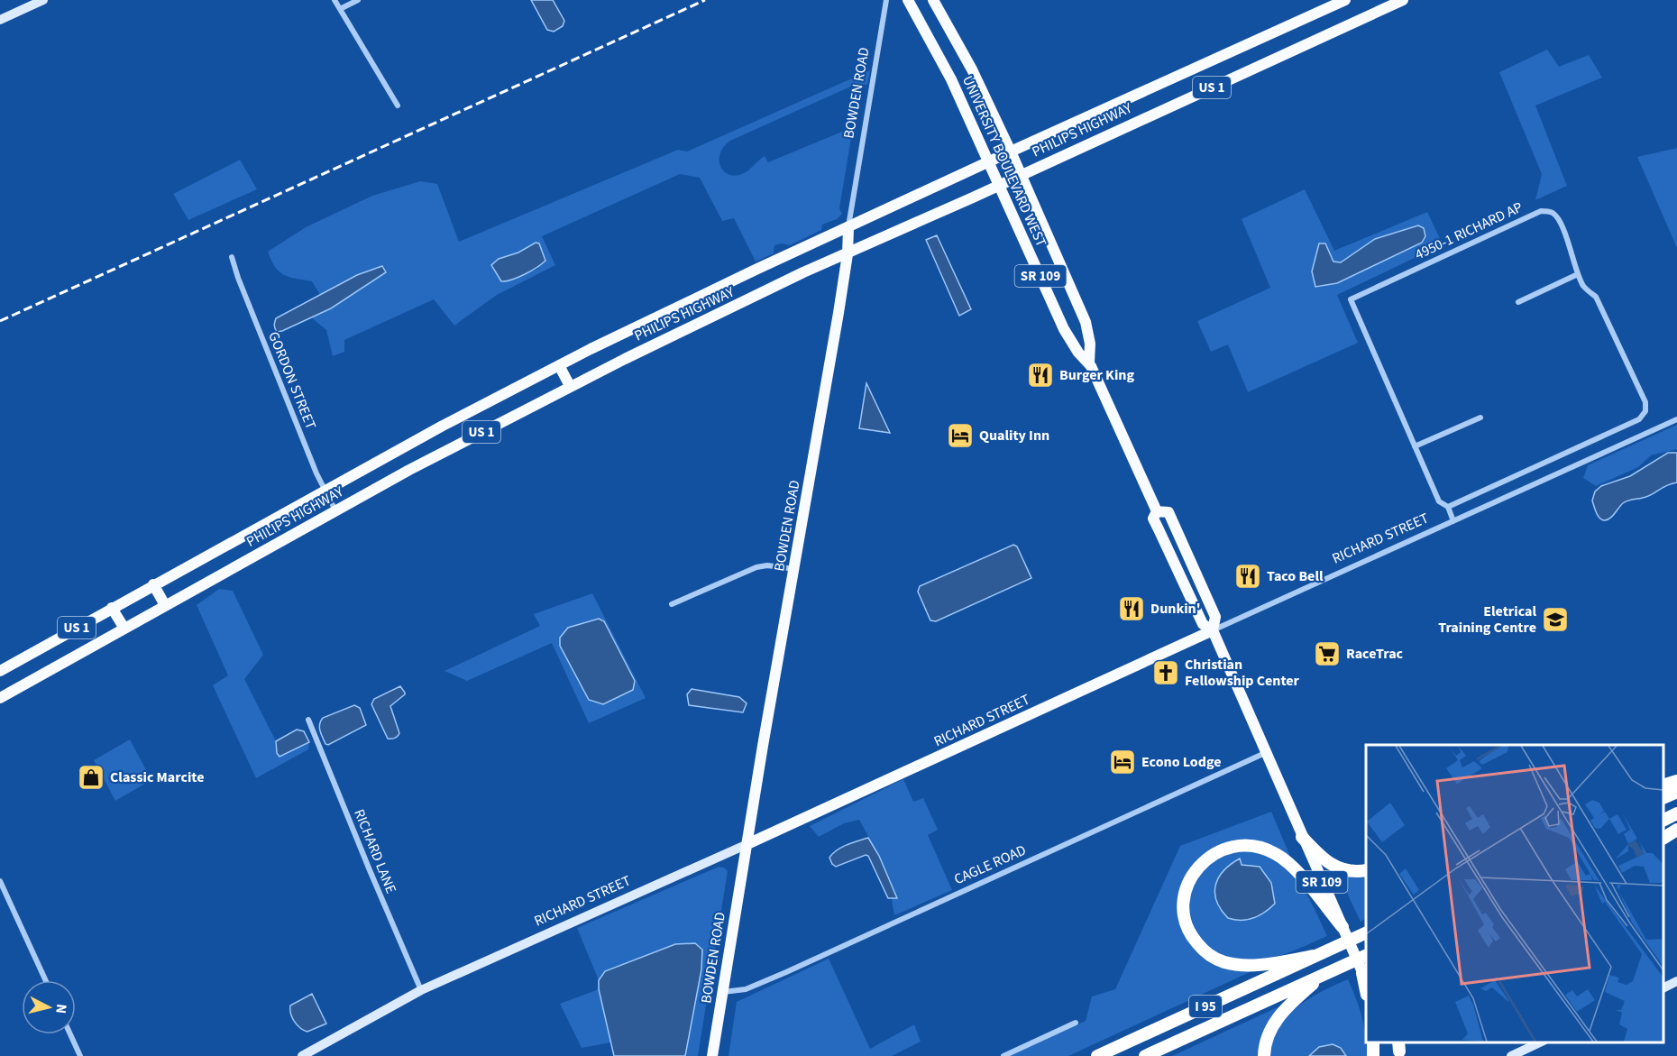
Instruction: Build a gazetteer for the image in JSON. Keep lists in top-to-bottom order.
{
  "streets": {
    "highway": ["I 95"],
    "main road": [
      "US 1",
      "BOWDEN ROAD",
      "PHILIPS HIGHWAY",
      "UNIVERSITY BOULEVARD WEST",
      "SR 109",
      "RICHARD STREET"
    ],
    "street": [
      "4950-1 RICHARD AP",
      "GORDON STREET",
      "RICHARD LANE",
      "CAGLE ROAD"
    ]
  },
  "crossings": [
    ["BOWDEN ROAD", "PHILIPS HIGHWAY"],
    ["BOWDEN ROAD", "RICHARD STREET"],
    ["BOWDEN ROAD", "CAGLE ROAD"],
    ["PHILIPS HIGHWAY", "UNIVERSITY BOULEVARD WEST"],
    ["PHILIPS HIGHWAY", "GORDON STREET"],
    ["UNIVERSITY BOULEVARD WEST", "SR 109"],
    ["UNIVERSITY BOULEVARD WEST", "RICHARD STREET"],
    ["UNIVERSITY BOULEVARD WEST", "CAGLE ROAD"],
    ["4950-1 RICHARD AP", "RICHARD STREET"],
    ["SR 109", "RICHARD STREET"],
    ["RICHARD STREET", "RICHARD LANE"]
  ],
  "places": {
    "restaurant": ["Burger King", "Taco Bell", "Dunkin'"],
    "hotel": ["Quality Inn", "Econo Lodge"],
    "school or university": ["Eletrical Training Centre"],
    "supermarket": ["RaceTrac"],
    "church": ["Christian Fellowship Center"],
    "shop": ["Classic Marcite"]
  },
  "north": "right"
}
